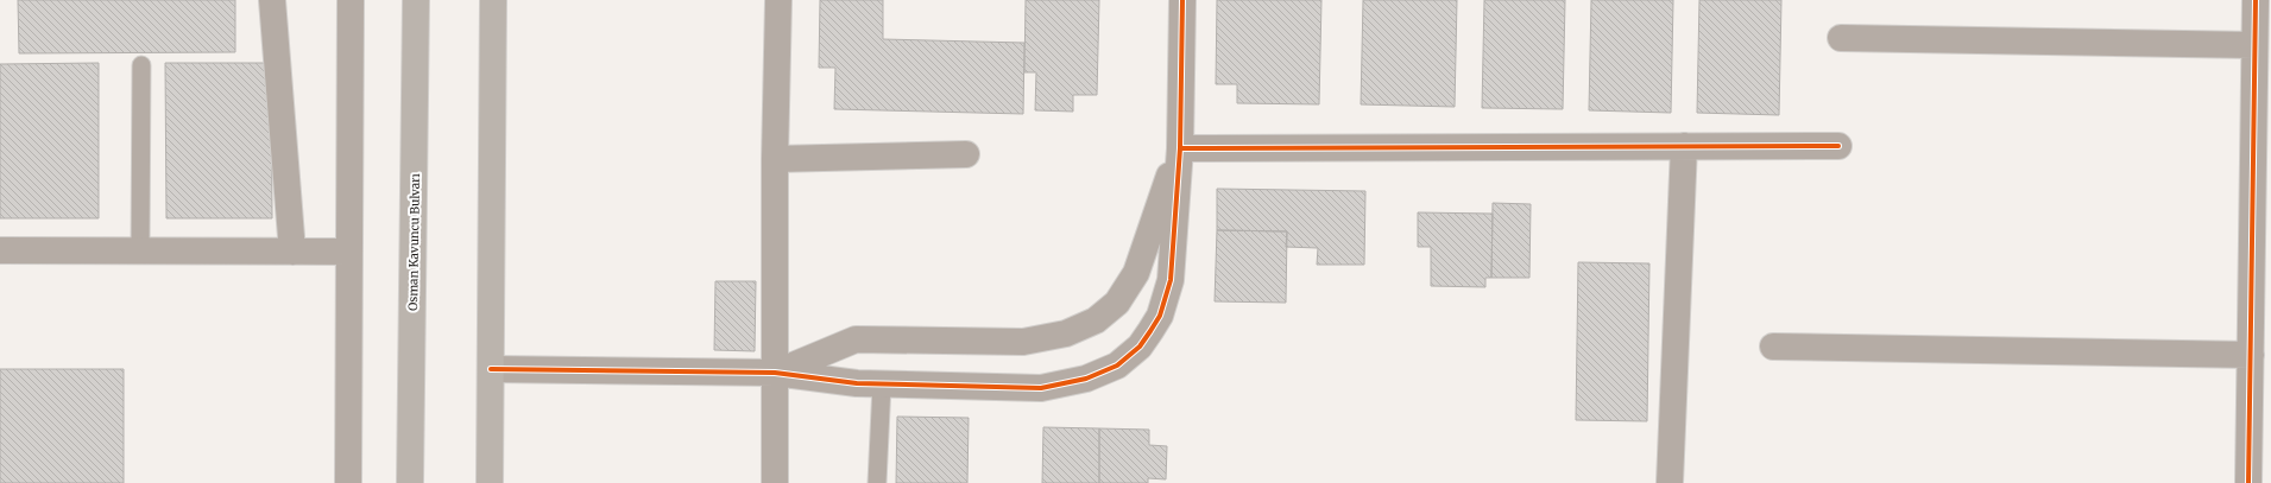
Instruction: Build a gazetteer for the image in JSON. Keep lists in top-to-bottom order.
{
  "streets": {
    "highway": ["Osman Kavuncu Bulvarı"]
  }
}
